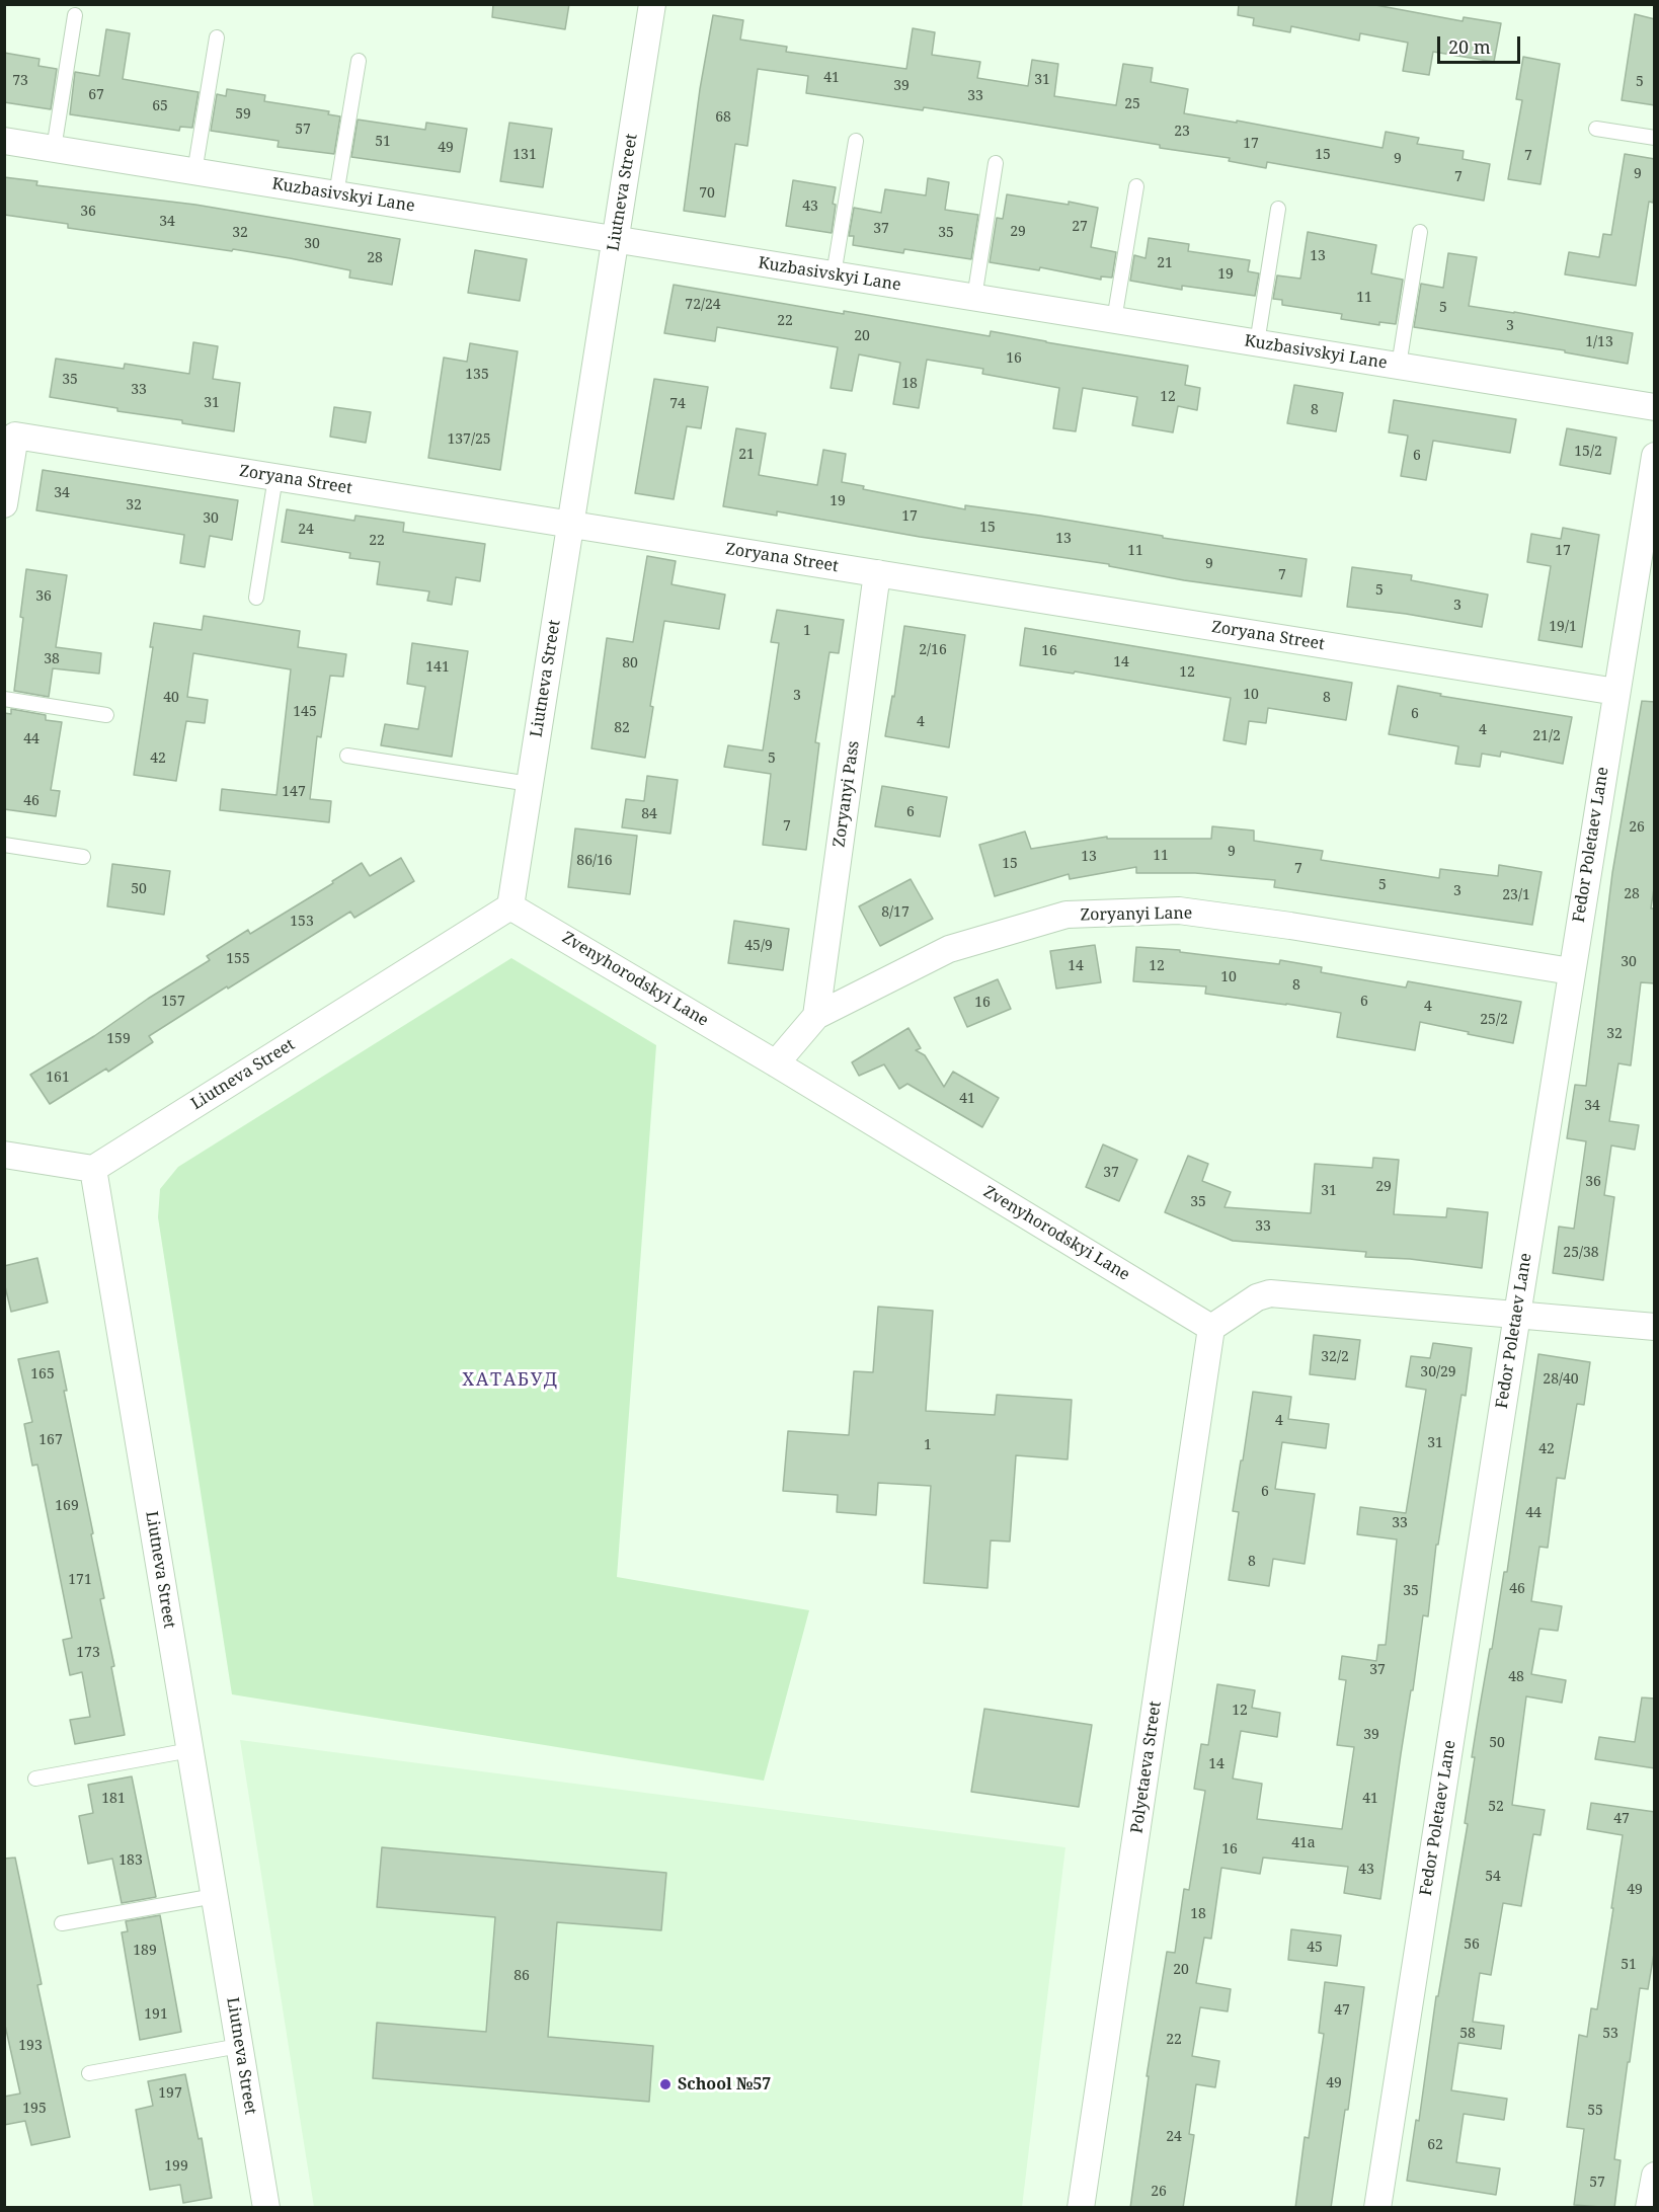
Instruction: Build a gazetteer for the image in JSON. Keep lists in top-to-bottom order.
{
  "streets": {
    "street": [
      "Liutneva Street",
      "Kuzbasivskyi Lane",
      "Zoryana Street",
      "Zoryanyi Pass",
      "Fedor Poletaev Lane",
      "Zoryanyi Lane",
      "Zvenyhorodskyi Lane",
      "Polyetaeva Street"
    ]
  },
  "crossings": [
    ["Liutneva Street", "Kuzbasivskyi Lane"],
    ["Liutneva Street", "Zoryana Street"],
    ["Liutneva Street", "Zvenyhorodskyi Lane"],
    ["Zoryana Street", "Zoryanyi Pass"],
    ["Zoryana Street", "Fedor Poletaev Lane"],
    ["Zoryanyi Pass", "Zoryanyi Lane"],
    ["Fedor Poletaev Lane", "Zoryanyi Lane"],
    ["Zoryanyi Lane", "Zvenyhorodskyi Lane"],
    ["Zvenyhorodskyi Lane", "Polyetaeva Street"]
  ],
  "districts": ["ХАТАБУД"],
  "places": ["School №57"],
  "house_numbers": [
    "41",
    "31",
    "73",
    "5",
    "39",
    "67",
    "33",
    "25",
    "65",
    "59",
    "68",
    "57",
    "23",
    "51",
    "17",
    "49",
    "131",
    "15",
    "7",
    "9",
    "9",
    "7",
    "70",
    "43",
    "36",
    "34",
    "27",
    "37",
    "29",
    "32",
    "35",
    "30",
    "13",
    "28",
    "21",
    "19",
    "11",
    "72/24",
    "5",
    "22",
    "3",
    "20",
    "1/13",
    "16",
    "135",
    "35",
    "18",
    "33",
    "12",
    "31",
    "74",
    "8",
    "137/25",
    "15/2",
    "21",
    "6",
    "34",
    "19",
    "32",
    "17",
    "30",
    "15",
    "24",
    "13",
    "22",
    "11",
    "17",
    "9",
    "7",
    "5",
    "36",
    "3",
    "19/1",
    "1",
    "2/16",
    "16",
    "38",
    "14",
    "80",
    "141",
    "12",
    "10",
    "3",
    "40",
    "8",
    "145",
    "6",
    "4",
    "82",
    "4",
    "21/2",
    "44",
    "42",
    "5",
    "147",
    "46",
    "6",
    "84",
    "7",
    "26",
    "9",
    "11",
    "13",
    "86/16",
    "15",
    "7",
    "5",
    "50",
    "3",
    "28",
    "23/1",
    "8/17",
    "153",
    "45/9",
    "155",
    "30",
    "14",
    "12",
    "10",
    "8",
    "157",
    "6",
    "16",
    "4",
    "25/2",
    "32",
    "159",
    "161",
    "41",
    "34",
    "37",
    "36",
    "29",
    "31",
    "35",
    "33",
    "25/38",
    "32/2",
    "30/29",
    "165",
    "28/40",
    "4",
    "167",
    "31",
    "1",
    "42",
    "6",
    "169",
    "44",
    "33",
    "8",
    "171",
    "46",
    "35",
    "173",
    "37",
    "48",
    "12",
    "39",
    "50",
    "14",
    "181",
    "41",
    "52",
    "47",
    "41а",
    "16",
    "183",
    "43",
    "54",
    "49",
    "18",
    "56",
    "45",
    "189",
    "51",
    "20",
    "86",
    "47",
    "191",
    "58",
    "53",
    "22",
    "193",
    "49",
    "197",
    "195",
    "55",
    "24",
    "62",
    "199",
    "57",
    "26"
  ],
  "scale_bar": "20 m"
}
